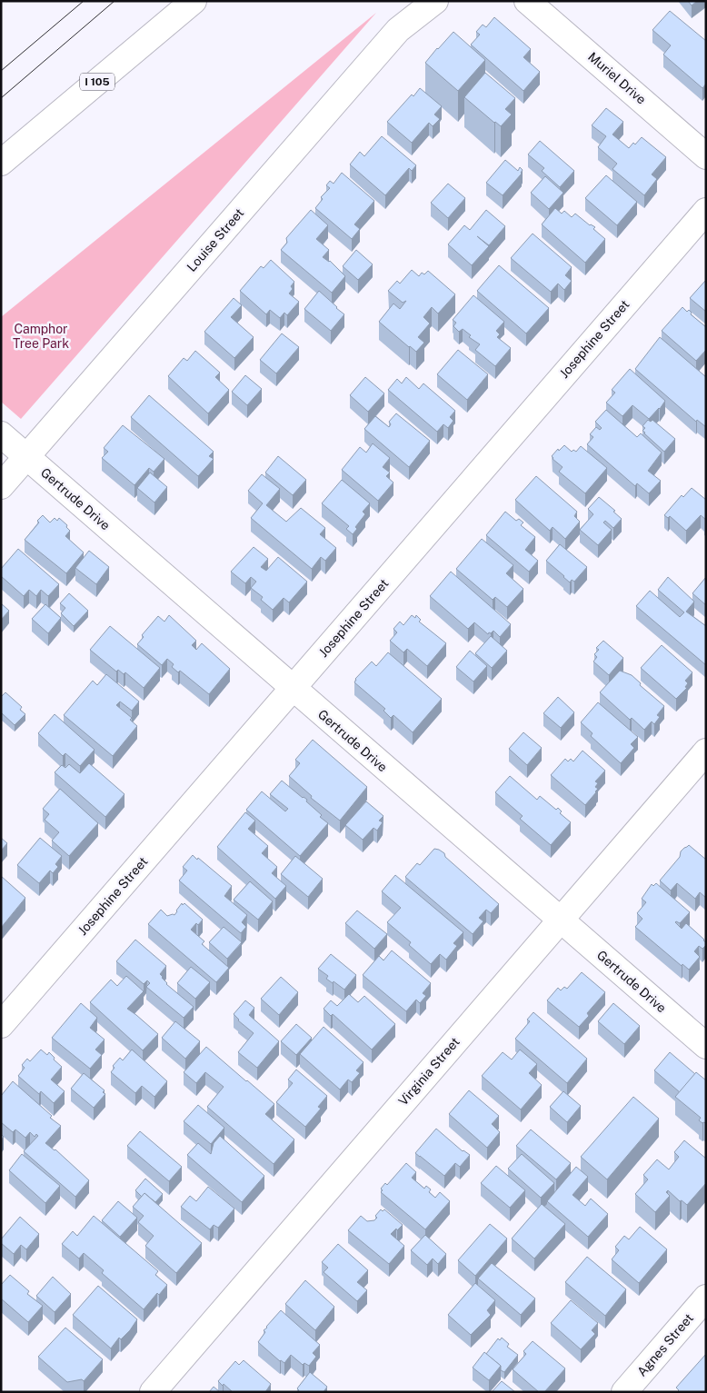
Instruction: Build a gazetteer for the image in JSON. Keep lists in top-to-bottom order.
{
  "streets": {
    "main road": [
      "Muriel Drive",
      "I 105",
      "Louise Street",
      "Josephine Street",
      "Gertrude Drive",
      "Virginia Street",
      "Agnes Street"
    ]
  },
  "crossings": [
    ["Louise Street", "Gertrude Drive"],
    ["Josephine Street", "Gertrude Drive"],
    ["Gertrude Drive", "Virginia Street"]
  ],
  "parks": ["Camphor Tree Park"]
}
